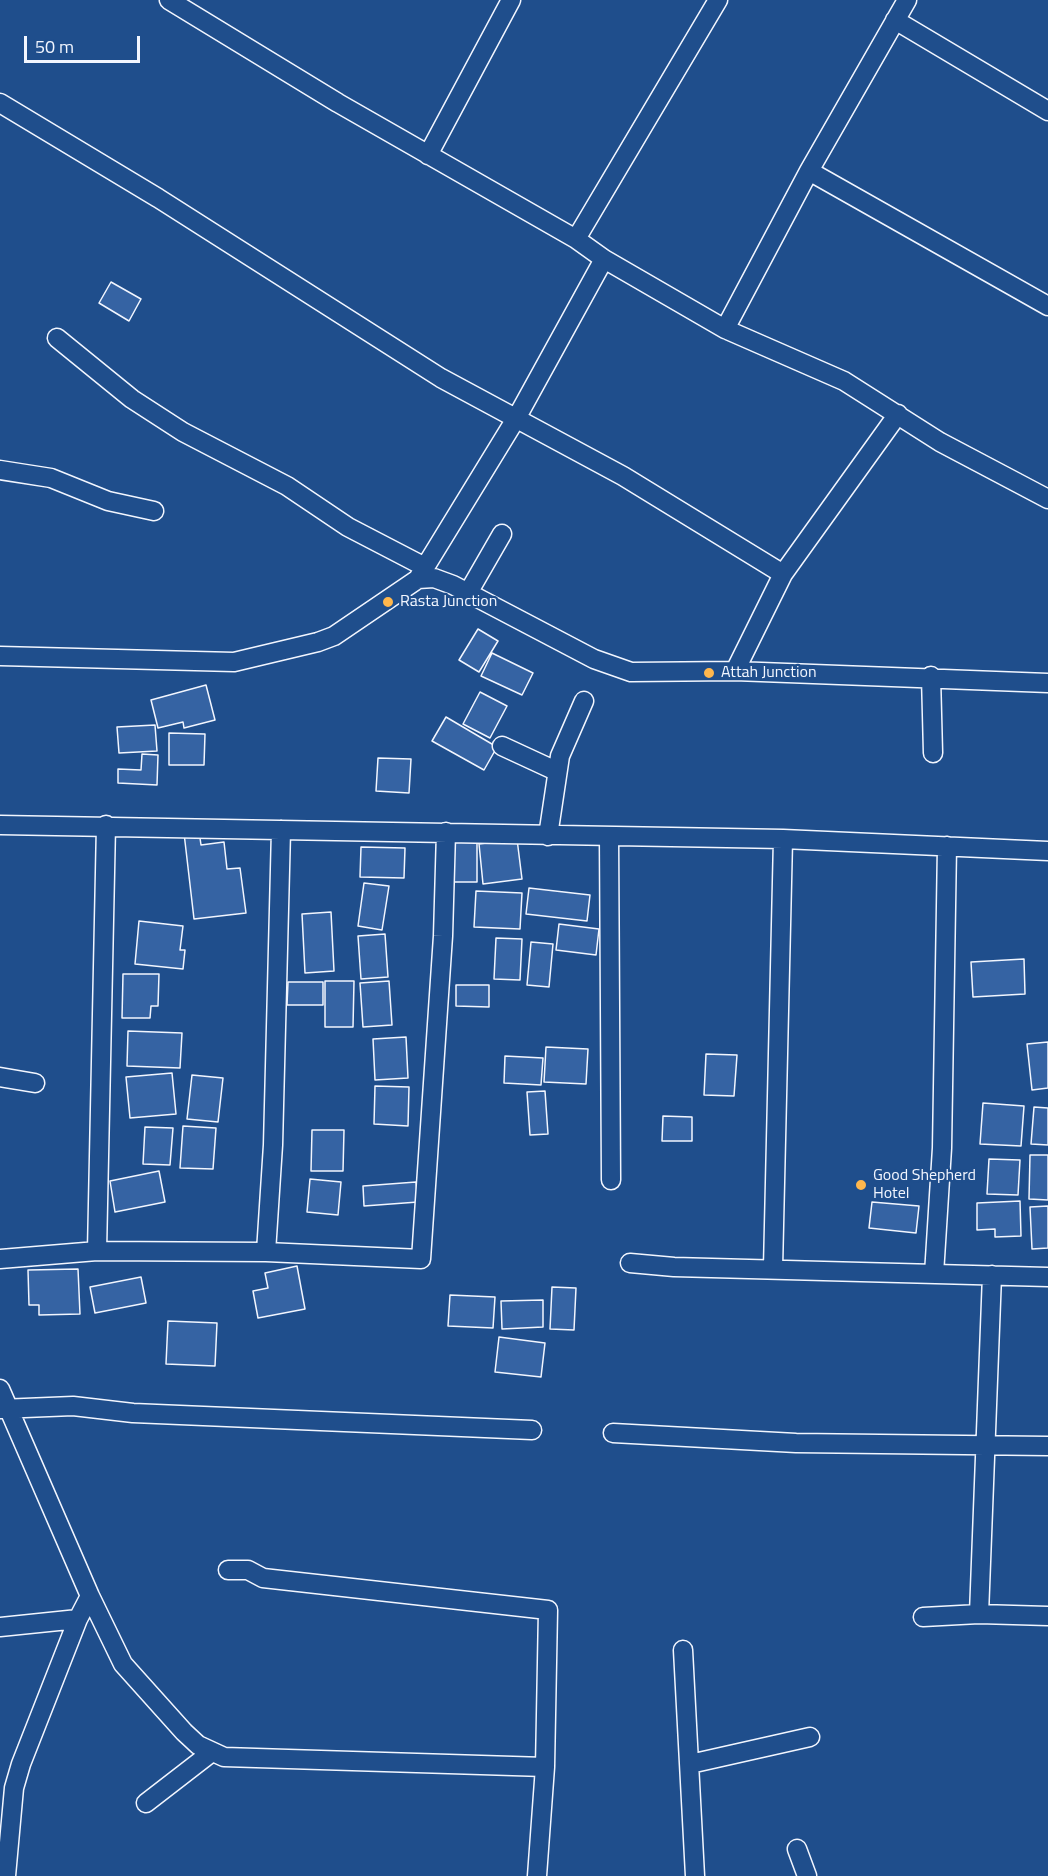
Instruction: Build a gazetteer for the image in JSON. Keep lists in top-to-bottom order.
{
  "places": ["Rasta Junction", "Attah Junction", "Good Shepherd Hotel"],
  "scale_bar": "50 m"
}
